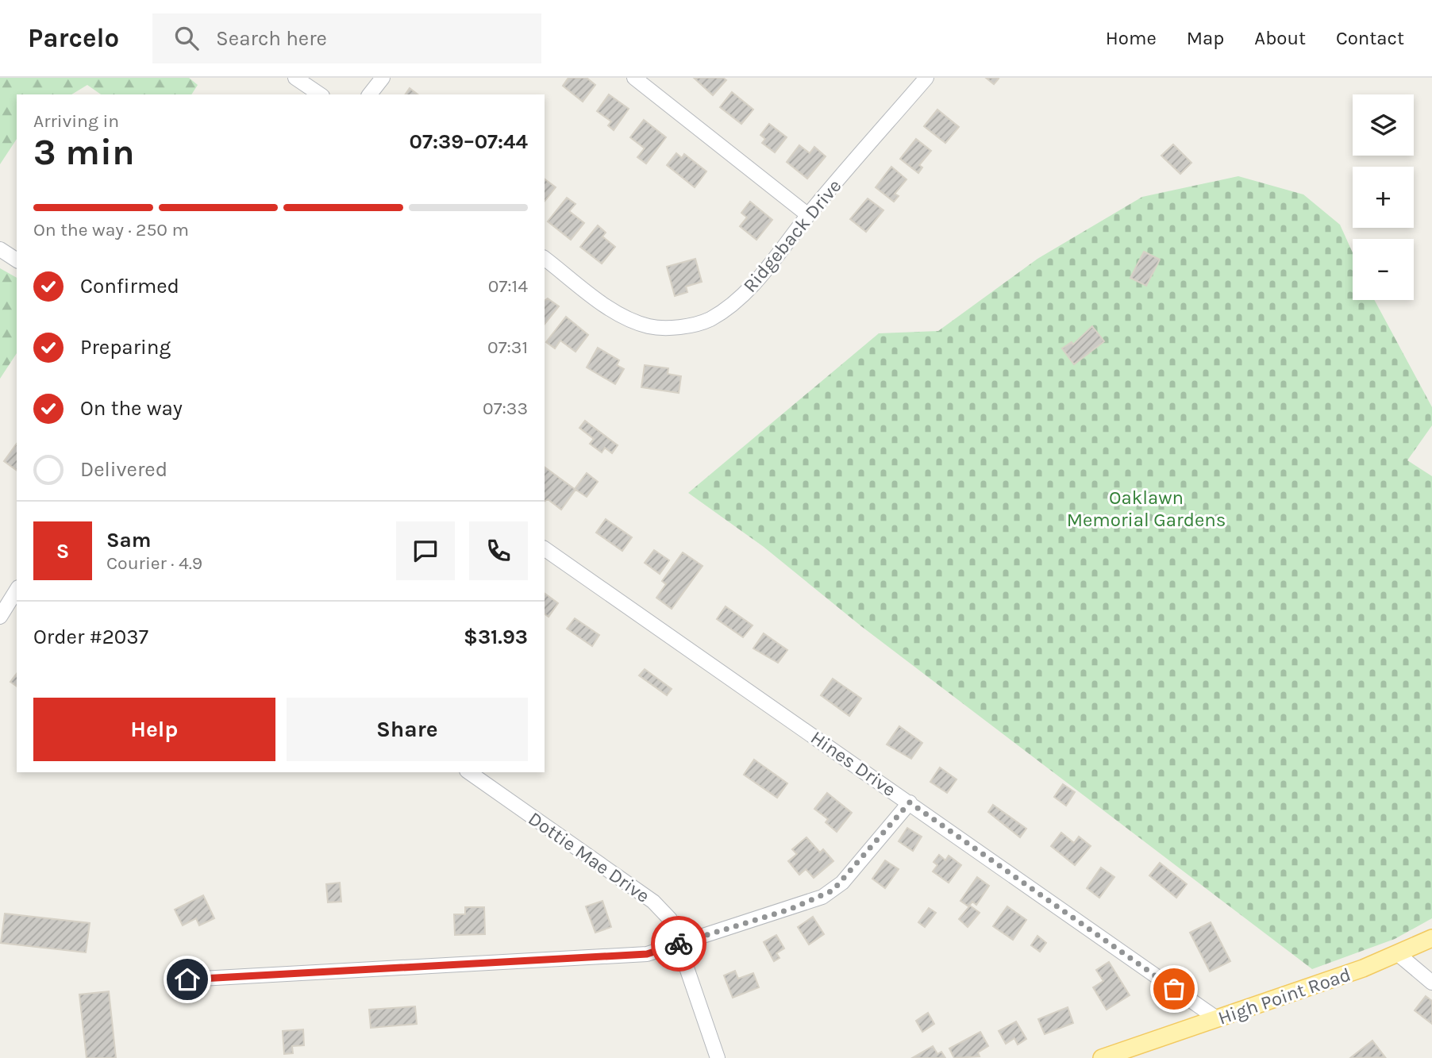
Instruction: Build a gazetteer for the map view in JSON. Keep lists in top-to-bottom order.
{
  "streets": {
    "main road": ["High Point Road"],
    "street": ["Ridgeback Drive", "Hines Drive", "Dottie Mae Drive"]
  },
  "crossings": [
    ["Hines Drive", "High Point Road"]
  ],
  "parks": ["Oaklawn Memorial Gardens"],
  "page": {
    "header": "Parcelo",
    "search": "Search here",
    "nav": [
      "Home",
      "Map",
      "About",
      "Contact"
    ],
    "map_buttons": ["+", "−"],
    "heading": ["3 min", "Arriving in", "07:39–07:44"],
    "panel": [
      "Sam",
      "Courier · 4.9",
      "Order #2037",
      "$31.93"
    ],
    "bar": "On the way · 250 m",
    "list": [
      ["Confirmed", "07:14"],
      ["Preparing", "07:31"],
      ["On the way", "07:33"],
      "Delivered"
    ],
    "round": "S",
    "buttons": ["Help", "Share"]
  }
}
